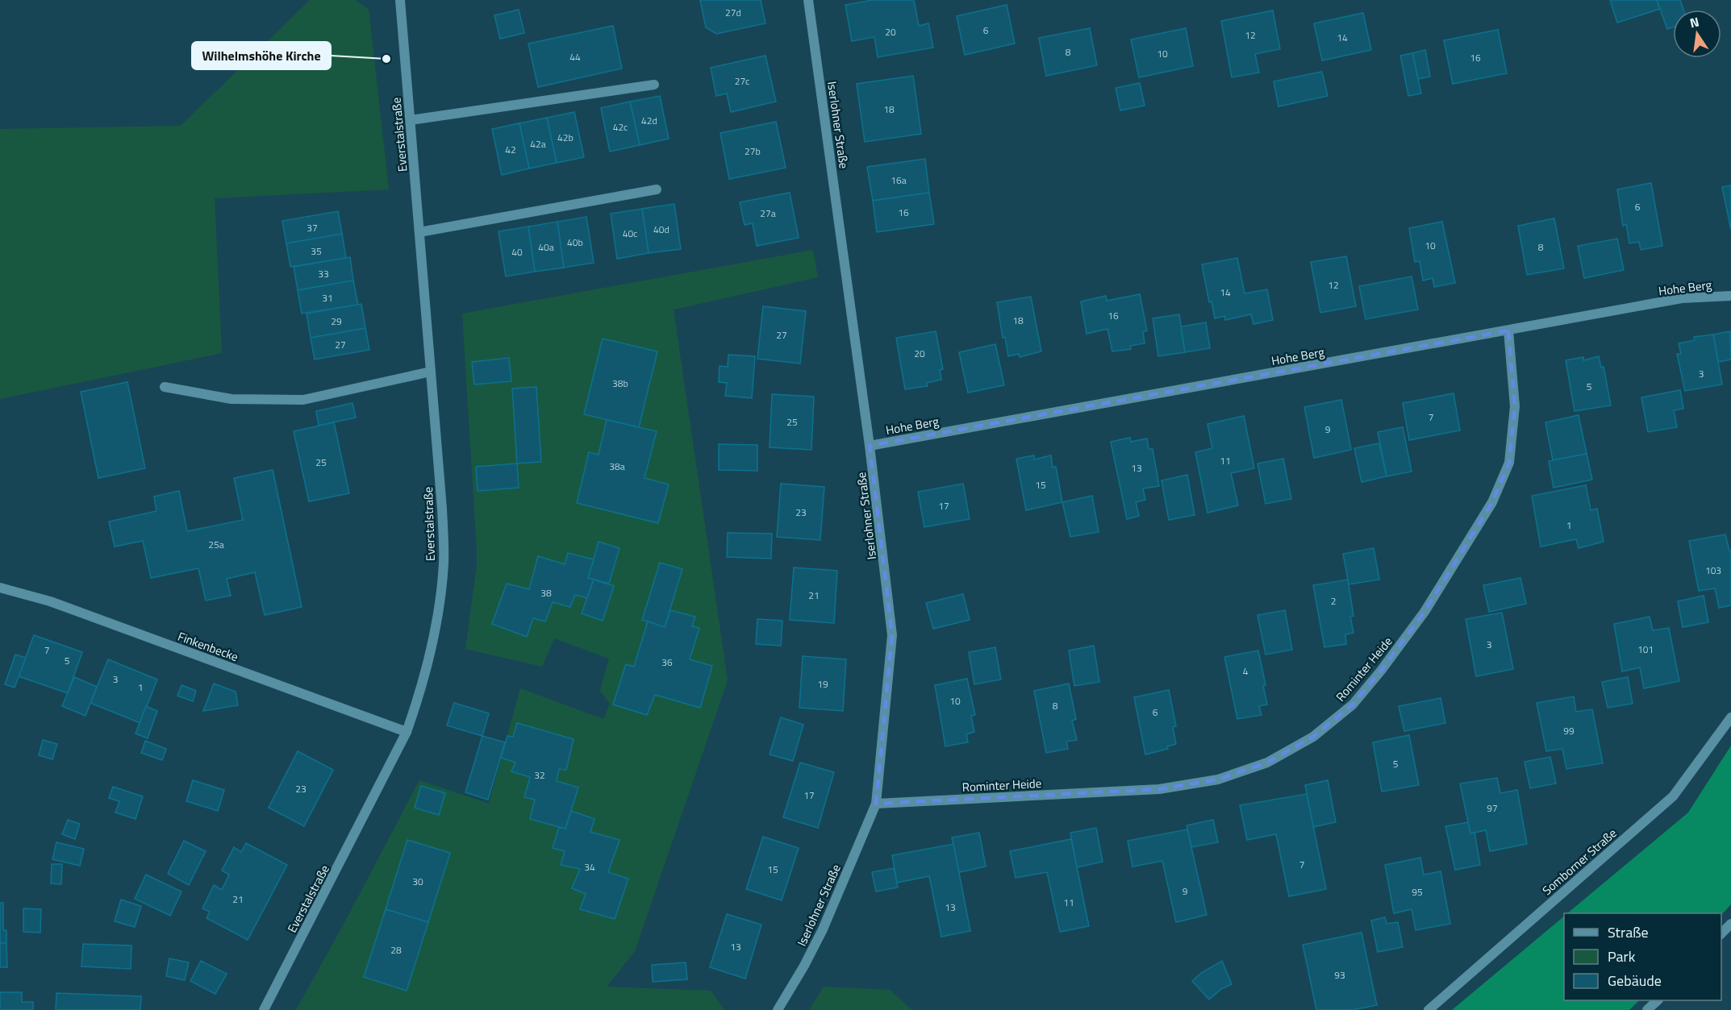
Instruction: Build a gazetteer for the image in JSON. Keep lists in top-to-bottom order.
{
  "streets": {
    "street": [
      "Iserlohner Straße",
      "Everstalstraße",
      "Hohe Berg",
      "Finkenbecke",
      "Rominter Heide",
      "Somborner Straße"
    ]
  },
  "crossings": [
    ["Iserlohner Straße", "Hohe Berg"],
    ["Iserlohner Straße", "Rominter Heide"],
    ["Everstalstraße", "Finkenbecke"],
    ["Hohe Berg", "Rominter Heide"]
  ],
  "places": ["Wilhelmshöhe Kirche"],
  "house_numbers": [
    "27d",
    "6",
    "20",
    "12",
    "14",
    "8",
    "10",
    "44",
    "16",
    "27c",
    "18",
    "42d",
    "42c",
    "42b",
    "42a",
    "42",
    "27b",
    "16a",
    "6",
    "16",
    "27a",
    "37",
    "40d",
    "40c",
    "40b",
    "10",
    "40a",
    "8",
    "35",
    "40",
    "33",
    "12",
    "14",
    "31",
    "16",
    "18",
    "29",
    "27",
    "27",
    "20",
    "3",
    "38b",
    "5",
    "7",
    "25",
    "9",
    "11",
    "25",
    "38a",
    "13",
    "15",
    "17",
    "23",
    "1",
    "25a",
    "103",
    "38",
    "21",
    "2",
    "3",
    "101",
    "7",
    "5",
    "36",
    "4",
    "3",
    "19",
    "1",
    "10",
    "8",
    "6",
    "99",
    "5",
    "32",
    "23",
    "17",
    "97",
    "7",
    "34",
    "15",
    "30",
    "9",
    "95",
    "21",
    "11",
    "13",
    "13",
    "28",
    "93"
  ],
  "legend": ["Straße", "Park", "Gebäude"],
  "north": "top"
}
